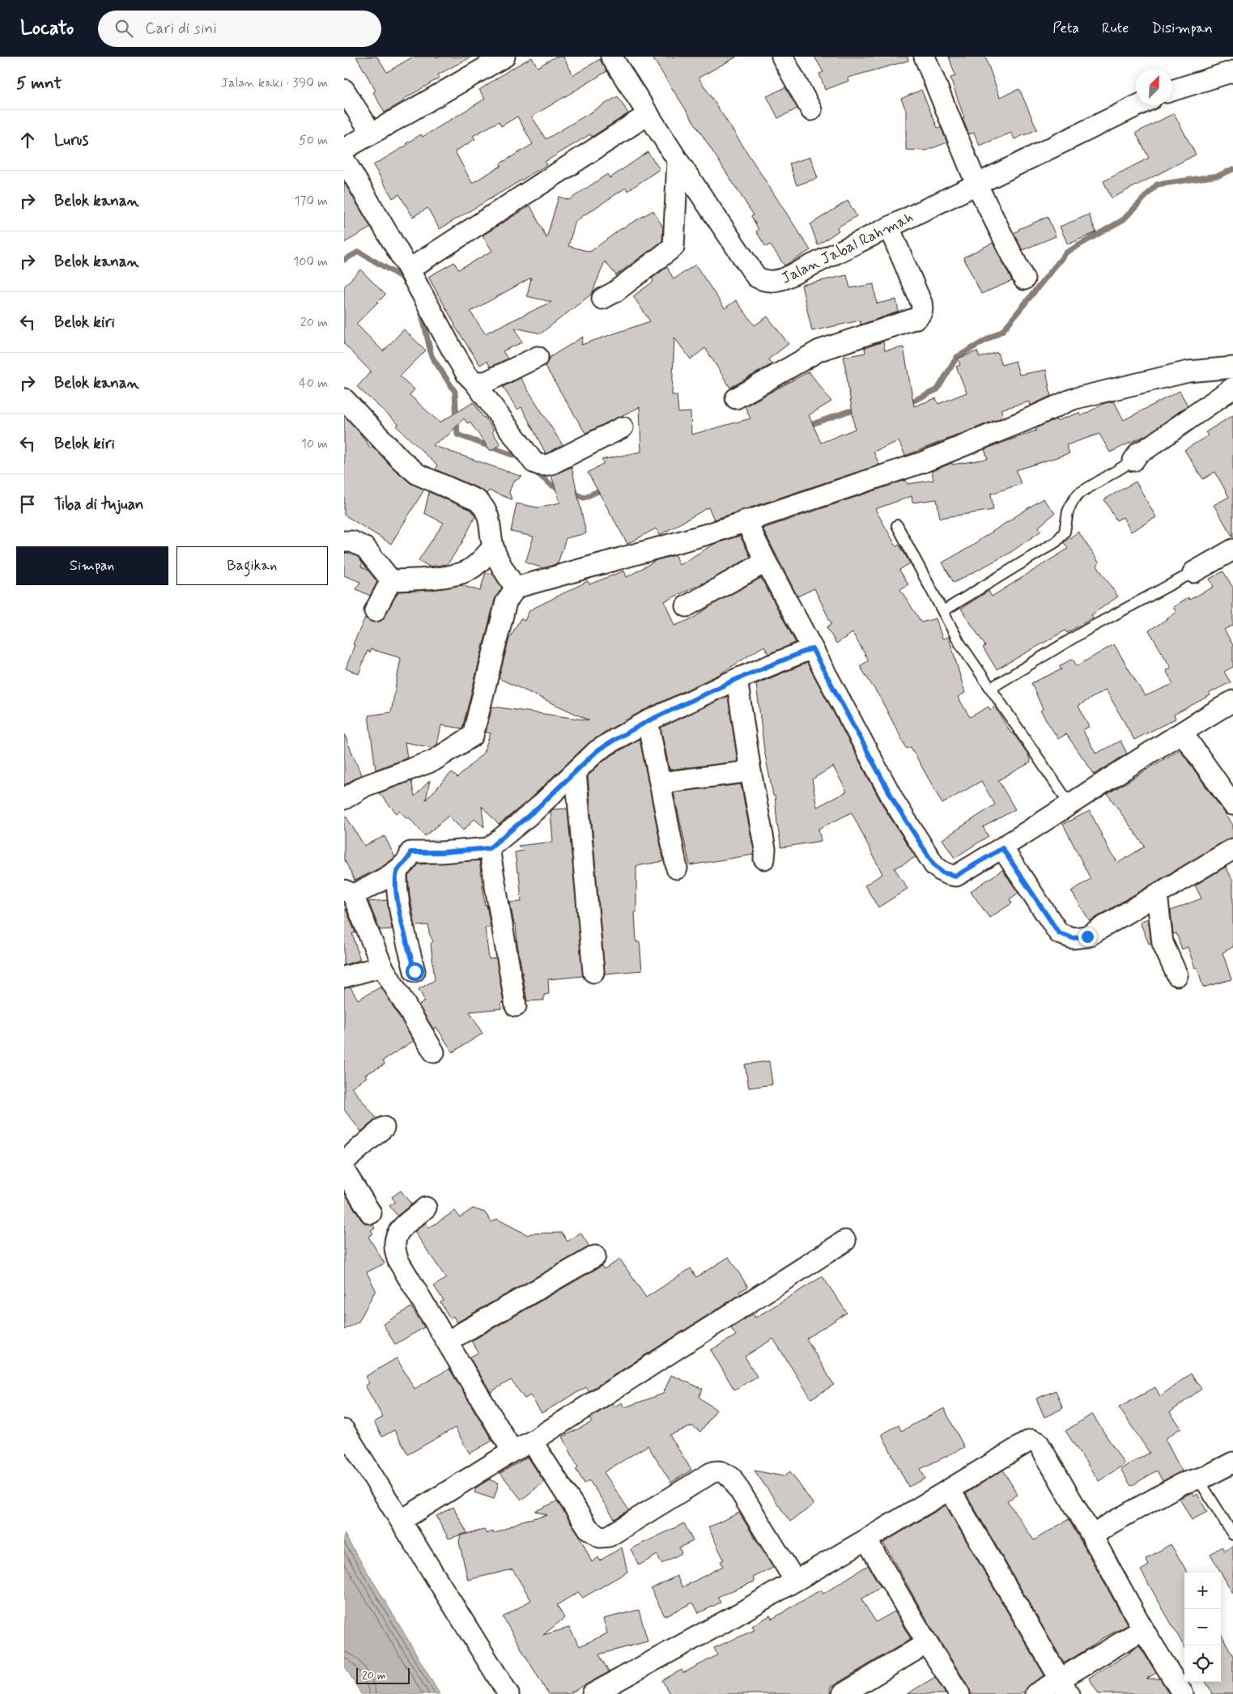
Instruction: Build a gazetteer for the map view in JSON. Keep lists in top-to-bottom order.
{
  "streets": {
    "street": ["Jalan Jabal Rahmah"]
  },
  "scale_bar": "20 m",
  "north": "top right",
  "page": {
    "header": "Locato",
    "search": "Cari di sini",
    "nav": ["Peta", "Rute", "Disimpan"],
    "heading": ["5 mnt", "Jalan kaki · 390 m"],
    "list": [
      ["Lurus", "50 m"],
      ["Belok kanan", "170 m"],
      ["Belok kanan", "100 m"],
      ["Belok kiri", "20 m"],
      ["Belok kanan", "40 m"],
      ["Belok kiri", "10 m"],
      "Tiba di tujuan"
    ],
    "buttons": ["Simpan", "Bagikan"],
    "map_buttons": ["+", "−"],
    "scale": "20 m"
  }
}
